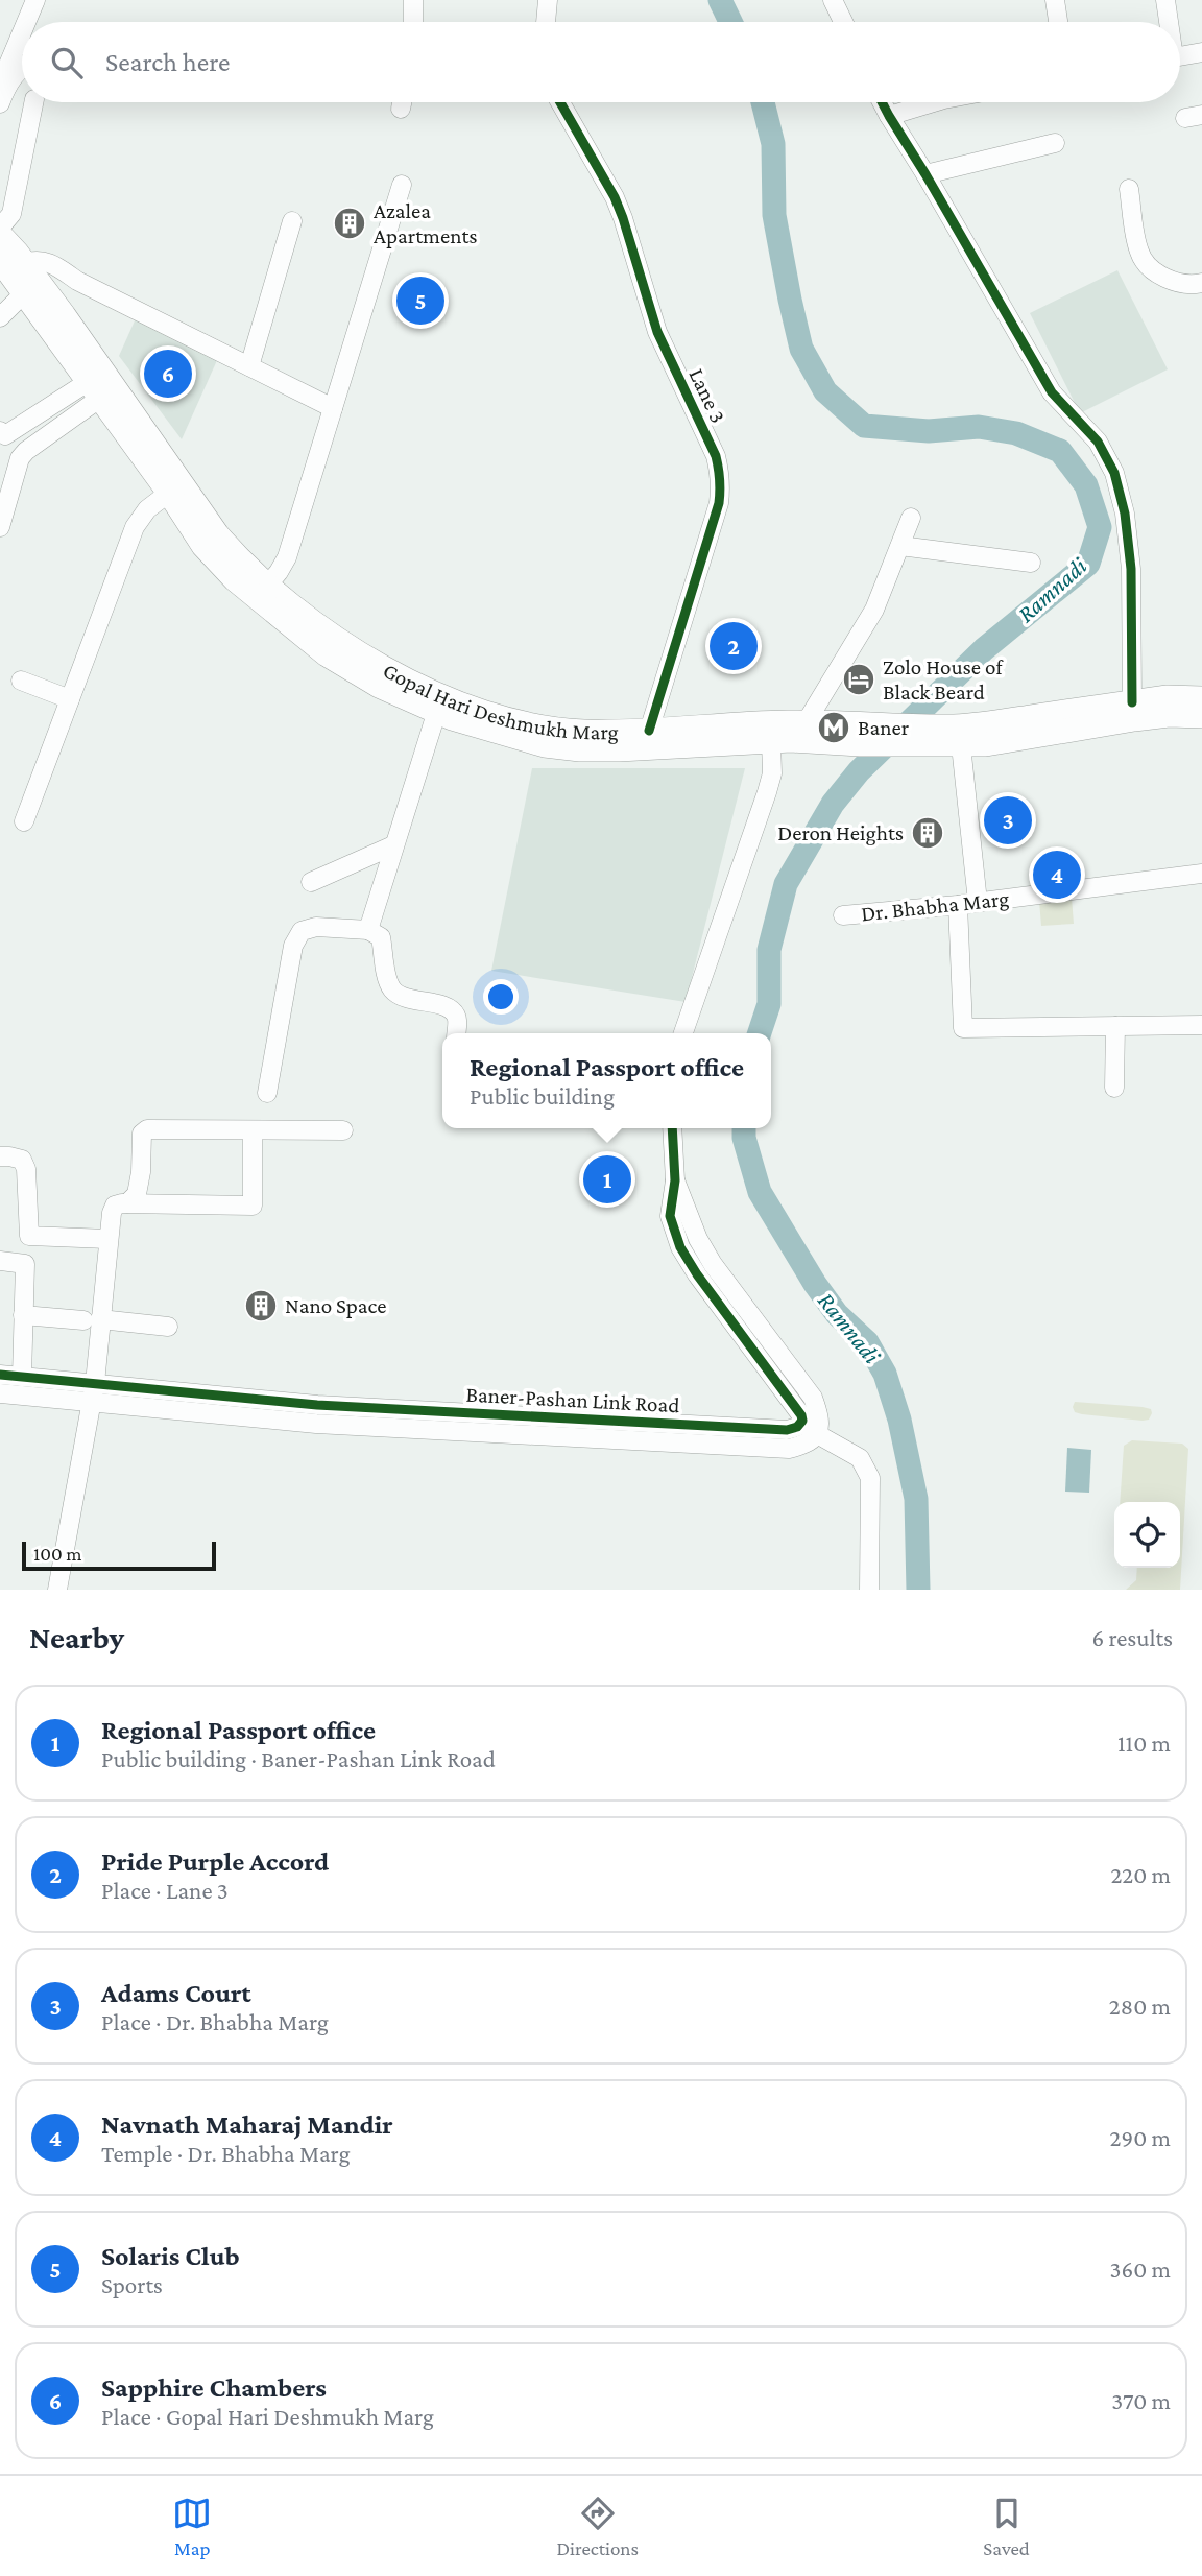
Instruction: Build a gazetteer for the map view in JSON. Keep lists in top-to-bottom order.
{
  "streets": {
    "main road": ["Gopal Hari Deshmukh Marg"],
    "street": ["Lane 3", "Dr. Bhabha Marg", "Baner-Pashan Link Road"]
  },
  "crossings": [
    ["Lane 3", "Gopal Hari Deshmukh Marg"]
  ],
  "water": ["Ramnadi"],
  "places": {
    "building": ["Azalea Apartments", "Deron Heights", "Nano Space"],
    "hotel": ["Zolo House of Black Beard"],
    "metro station": ["Baner"]
  },
  "scale_bar": "100 m",
  "page": {
    "search": "Search here",
    "pins": [
      "5",
      "6",
      "2",
      "3",
      "4",
      "1"
    ],
    "popup": ["Regional Passport office", "Public building"],
    "scale": "100 m",
    "heading": ["Nearby", "6 results"],
    "list": [
      {
        "mark": "1",
        "name": "Regional Passport office",
        "note": "Public building · Baner-Pashan Link Road",
        "value": "110 m"
      },
      {
        "mark": "2",
        "name": "Pride Purple Accord",
        "note": "Place · Lane 3",
        "value": "220 m"
      },
      {
        "mark": "3",
        "name": "Adams Court",
        "note": "Place · Dr. Bhabha Marg",
        "value": "280 m"
      },
      {
        "mark": "4",
        "name": "Navnath Maharaj Mandir",
        "note": "Temple · Dr. Bhabha Marg",
        "value": "290 m"
      },
      {
        "mark": "5",
        "name": "Solaris Club",
        "note": "Sports",
        "value": "360 m"
      },
      {
        "mark": "6",
        "name": "Sapphire Chambers",
        "note": "Place · Gopal Hari Deshmukh Marg",
        "value": "370 m"
      }
    ],
    "nav": ["Map", "Directions", "Saved"]
  }
}
